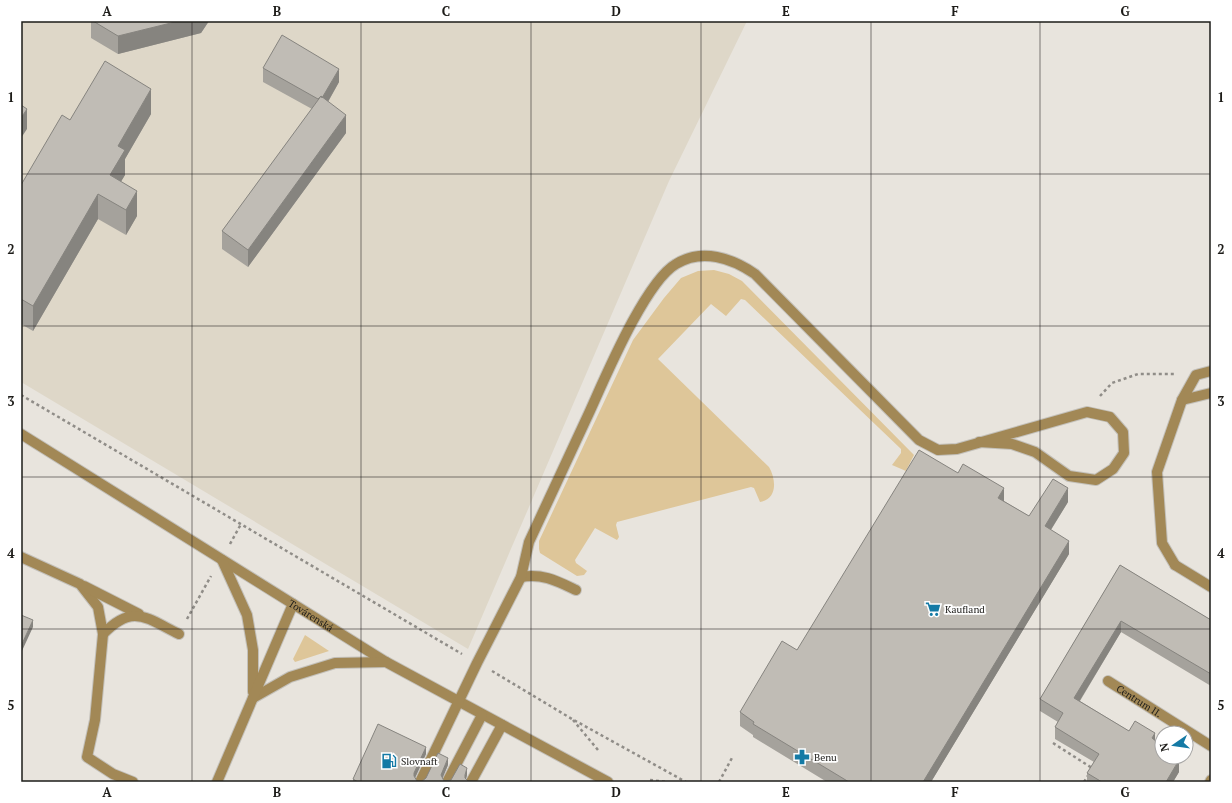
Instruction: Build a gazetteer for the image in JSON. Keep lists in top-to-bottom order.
{
  "streets": {
    "street": ["Továrenská", "Centrum II."]
  },
  "places": {
    "supermarket": ["Kaufland"],
    "pharmacy": ["Benu"],
    "fuel station": ["Slovnaft"]
  },
  "north": "left",
  "grid": {
    "columns": [
      "A",
      "B",
      "C",
      "D",
      "E",
      "F",
      "G"
    ],
    "rows": [
      "1",
      "2",
      "3",
      "4",
      "5"
    ]
  }
}
